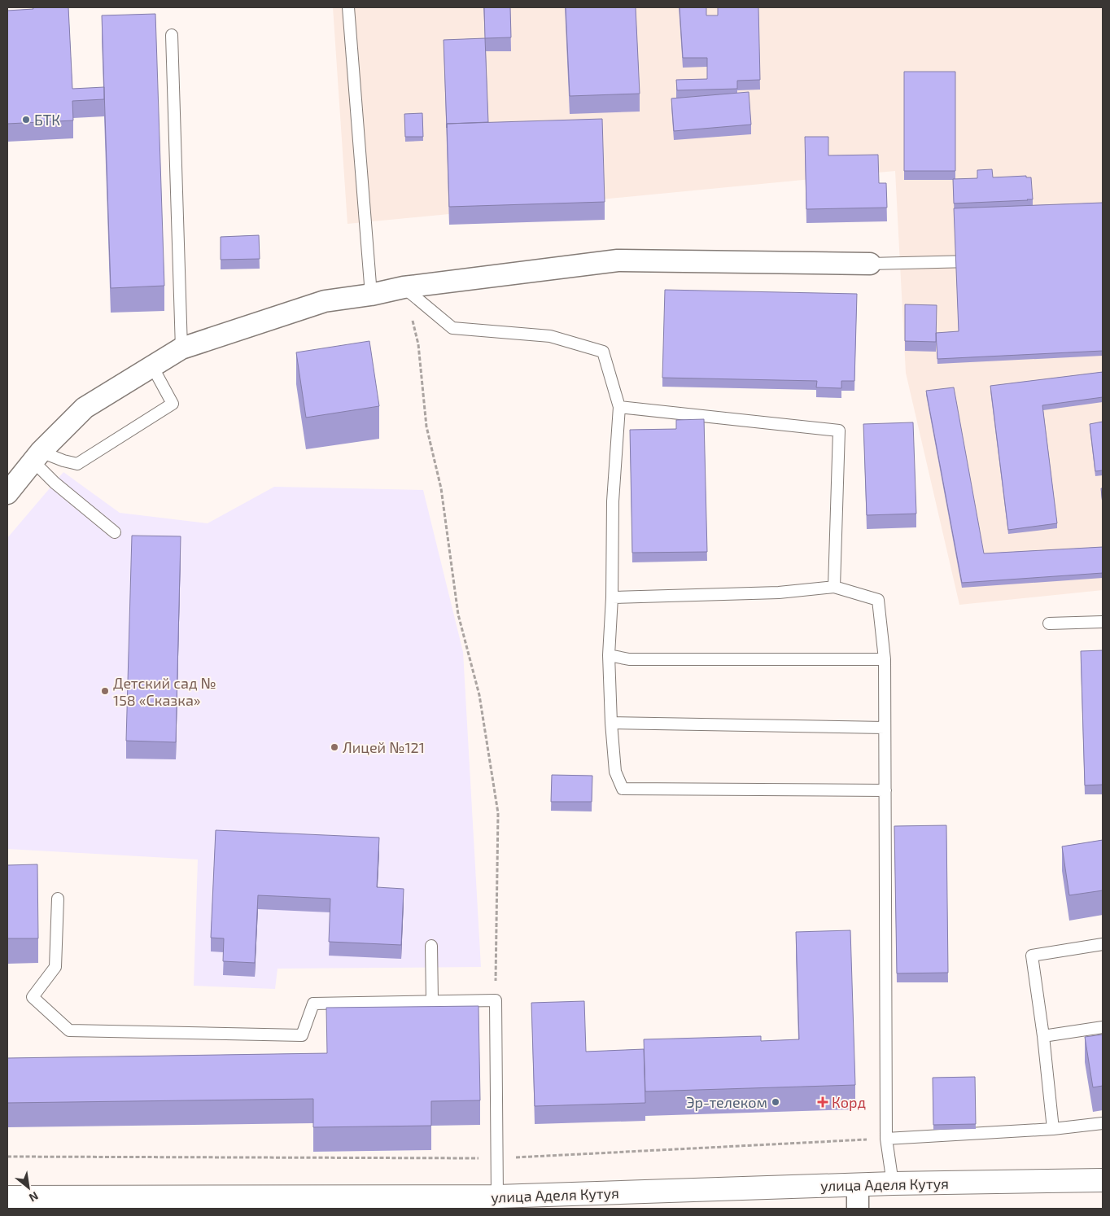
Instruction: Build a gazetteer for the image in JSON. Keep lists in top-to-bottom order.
{
  "streets": {
    "main road": ["улица Аделя Кутуя"]
  },
  "places": {
    "other": [
      "БТК",
      "Детский сад № 158 «Сказка»",
      "Лицей №121",
      "Эр-телеком"
    ],
    "health": ["Корд"]
  },
  "north": "bottom right"
}
